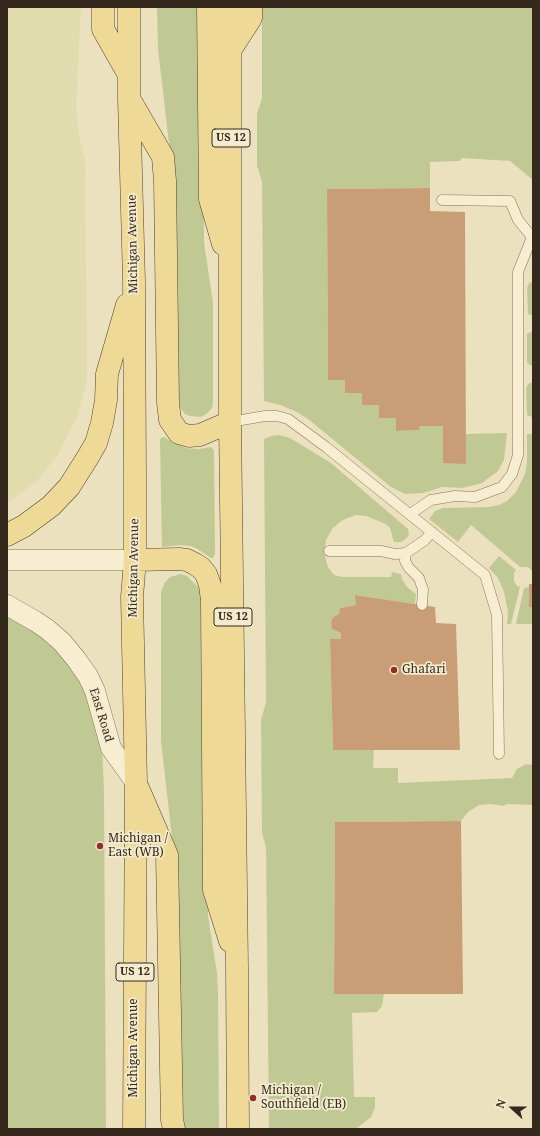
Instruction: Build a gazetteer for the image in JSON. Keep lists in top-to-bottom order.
{
  "streets": {
    "main road": ["US 12", "Michigan Avenue"],
    "street": ["East Road"]
  },
  "crossings": [
    ["Michigan Avenue", "East Road"]
  ],
  "places": ["Ghafari", "Michigan / East (WB)", "Michigan / Southfield (EB)"],
  "north": "left"
}
